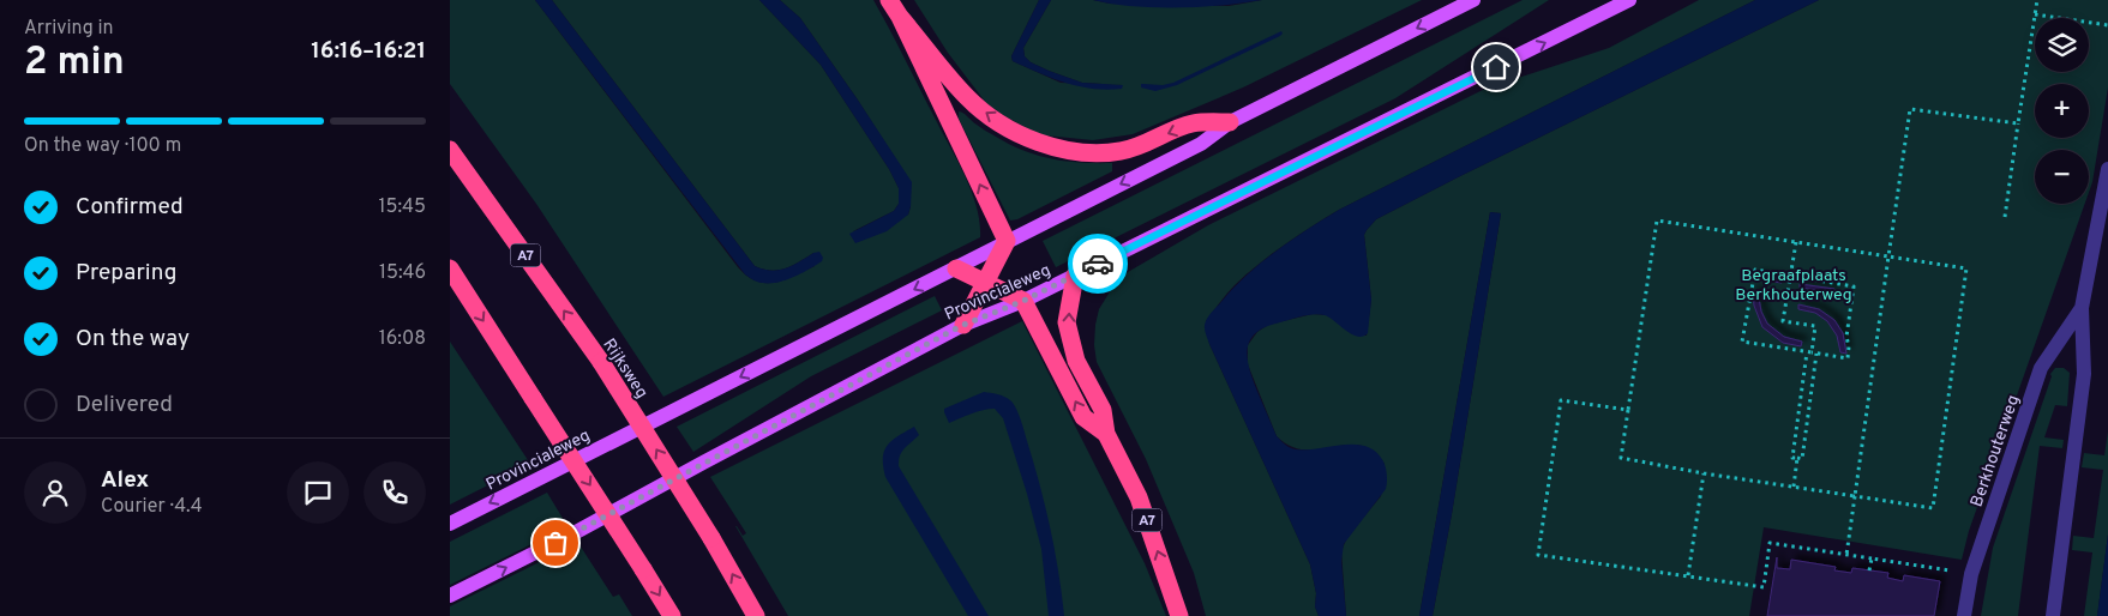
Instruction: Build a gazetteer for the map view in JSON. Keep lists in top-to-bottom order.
{
  "streets": {
    "highway": ["A7", "Rijksweg"],
    "main road": ["Provincialeweg"],
    "lane": ["Berkhouterweg"]
  },
  "crossings": [
    ["A7", "Provincialeweg"]
  ],
  "parks": ["Begraafplaats Berkhouterweg"],
  "page": {
    "heading": ["2 min", "Arriving in", "16:16–16:21"],
    "panel": ["Alex", "Courier · 4.4"],
    "map_buttons": ["+", "−"],
    "bar": "On the way · 100 m",
    "list": [
      ["Confirmed", "15:45"],
      ["Preparing", "15:46"],
      ["On the way", "16:08"],
      "Delivered"
    ]
  }
}
